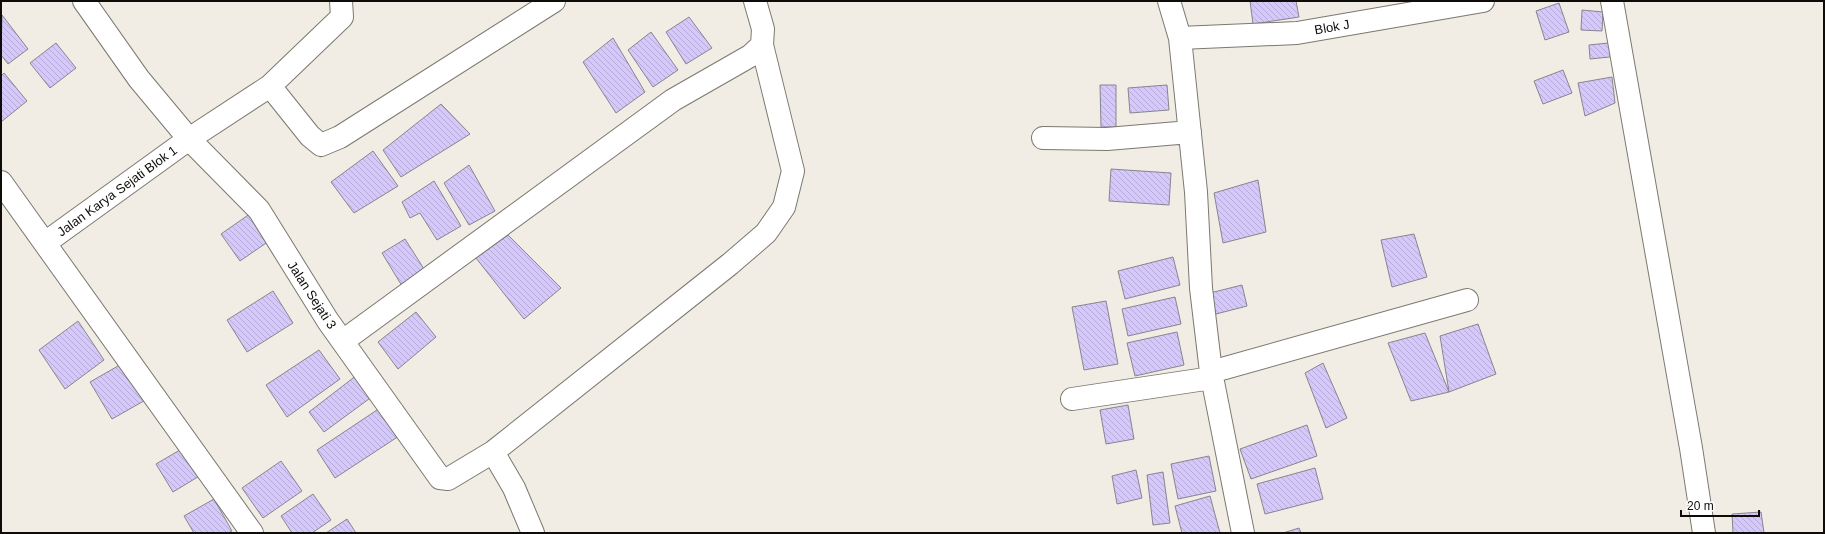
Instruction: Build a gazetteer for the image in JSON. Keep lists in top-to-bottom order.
{
  "streets": {
    "street": ["Blok J", "Jalan Karya Sejati Blok 1", "Jalan Sejati 3"]
  },
  "crossings": [
    ["Jalan Karya Sejati Blok 1", "Jalan Sejati 3"]
  ],
  "scale_bar": "20 m"
}
